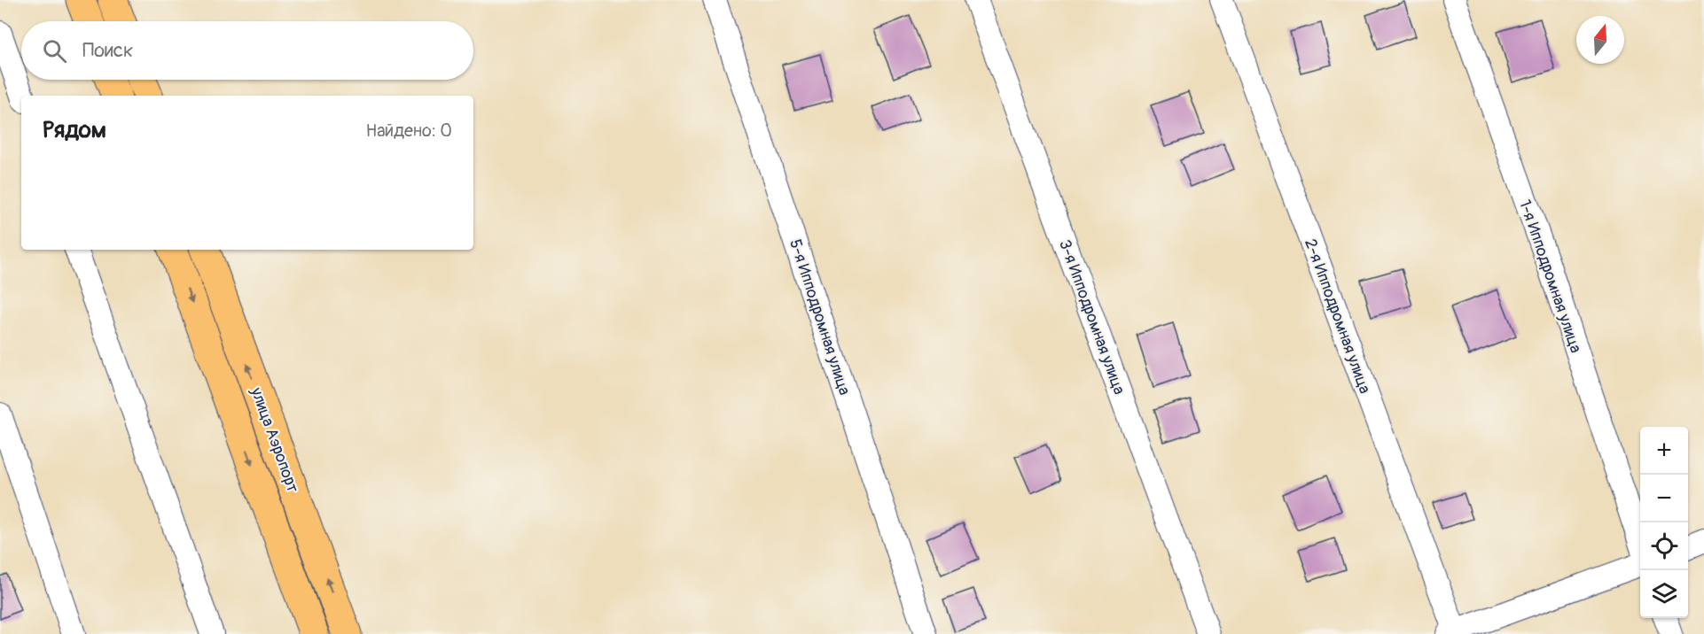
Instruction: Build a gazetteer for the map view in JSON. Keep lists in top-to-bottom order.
{
  "streets": {
    "main road": ["улица Аэропорт"],
    "street": [
      "1-я Ипподромная улица",
      "2-я Ипподромная улица",
      "5-я Ипподромная улица",
      "3-я Ипподромная улица"
    ]
  },
  "north": "top",
  "page": {
    "search": "Поиск",
    "heading": ["Рядом", "Найдено: 0"],
    "map_buttons": ["+", "−"]
  }
}
